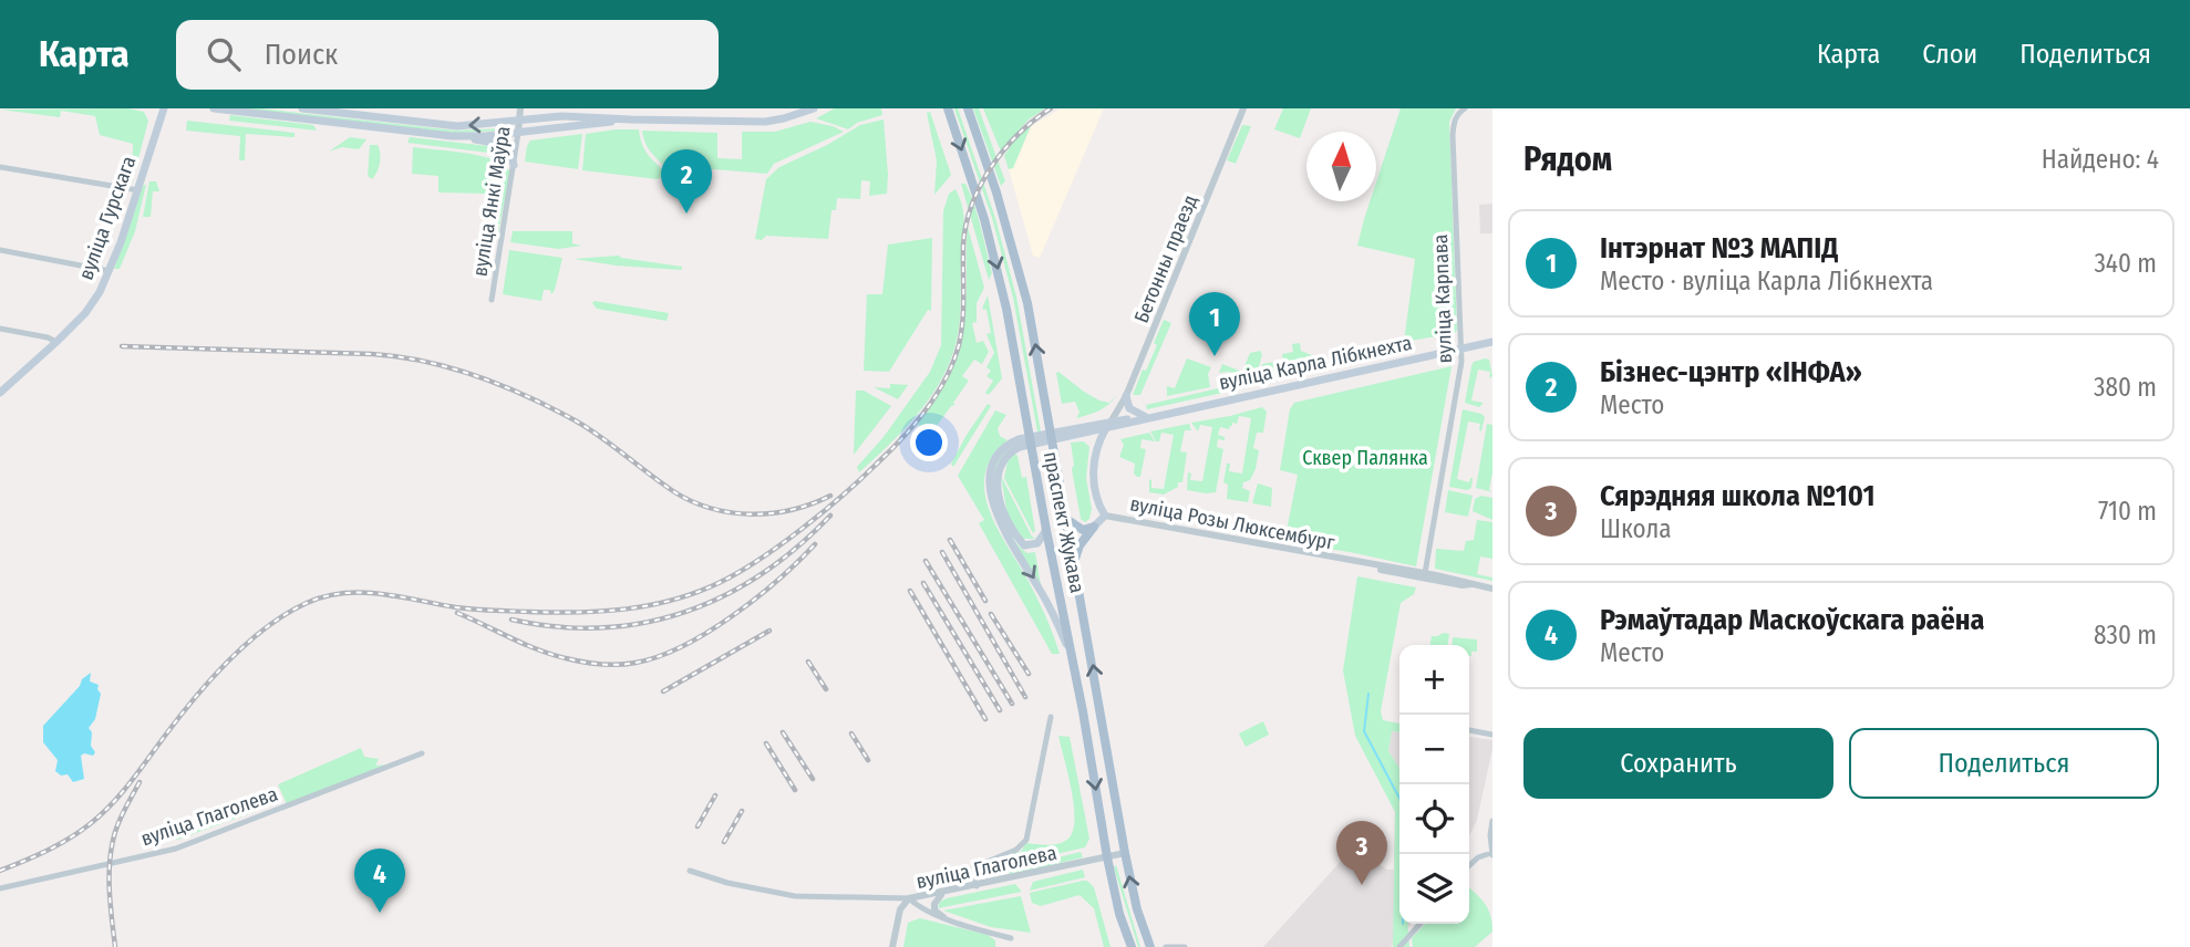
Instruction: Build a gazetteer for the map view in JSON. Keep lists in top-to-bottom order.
{
  "streets": {
    "main road": ["вуліца Гурскага", "вуліца Карла Лібкнехта", "праспект Жукава"],
    "street": [
      "вуліца Янкі Маўра",
      "Бетонны праезд",
      "вуліца Карпава",
      "вуліца Розы Люксембург",
      "вуліца Глаголева"
    ]
  },
  "crossings": [
    ["Бетонны праезд", "вуліца Карла Лібкнехта"],
    ["вуліца Карпава", "вуліца Карла Лібкнехта"],
    ["вуліца Карпава", "вуліца Розы Люксембург"],
    ["вуліца Карла Лібкнехта", "праспект Жукава"],
    ["праспект Жукава", "вуліца Глаголева"]
  ],
  "parks": ["Сквер Палянка"],
  "north": "top",
  "page": {
    "header": "Карта",
    "search": "Поиск",
    "nav": ["Карта", "Слои", "Поделиться"],
    "heading": ["Рядом", "Найдено: 4"],
    "pins": [
      "2",
      "1",
      "3",
      "4"
    ],
    "list": [
      {
        "mark": "1",
        "name": "Інтэрнат №3 МАПІД",
        "note": "Место · вуліца Карла Лібкнехта",
        "value": "340 m"
      },
      {
        "mark": "2",
        "name": "Бізнес-цэнтр «ІНФА»",
        "note": "Место",
        "value": "380 m"
      },
      {
        "mark": "3",
        "name": "Сярэдняя школа №101",
        "note": "Школа",
        "value": "710 m"
      },
      {
        "mark": "4",
        "name": "Рэмаўтадар Маскоўскага раёна",
        "note": "Место",
        "value": "830 m"
      }
    ],
    "map_buttons": ["+", "−"],
    "buttons": ["Сохранить", "Поделиться"]
  }
}
